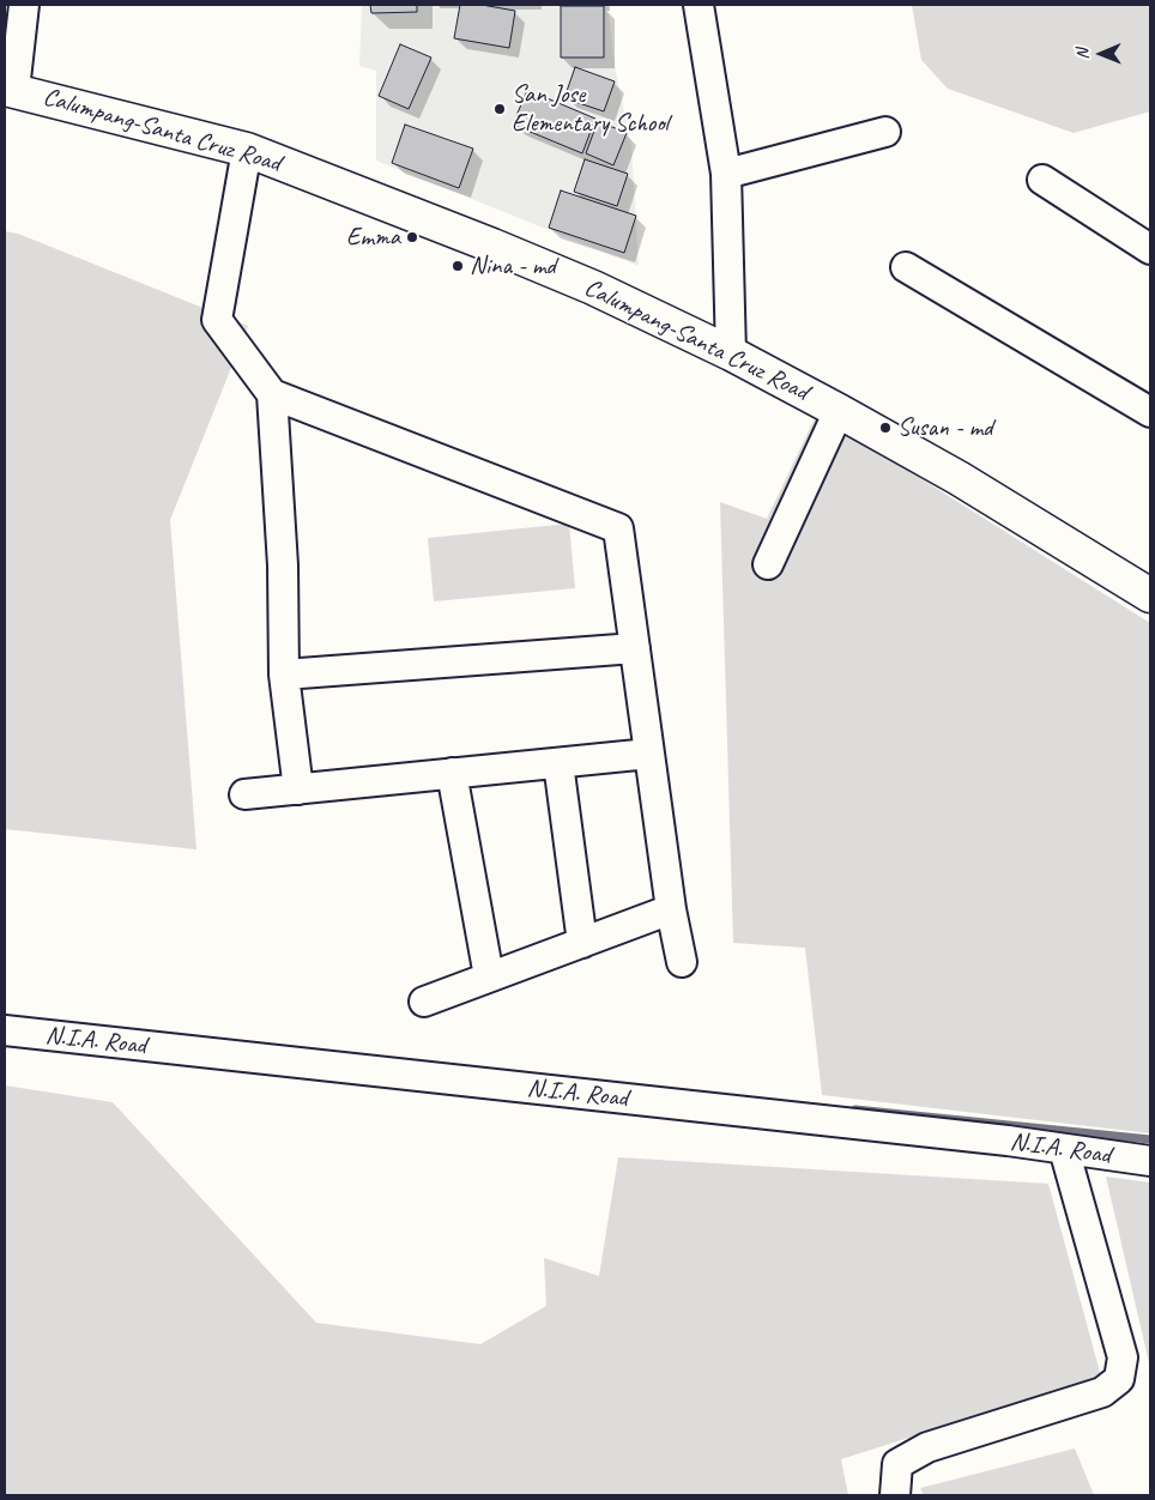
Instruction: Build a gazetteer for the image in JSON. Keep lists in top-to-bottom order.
{
  "streets": {
    "main road": ["Calumpang-Santa Cruz Road"],
    "street": ["N.I.A. Road"]
  },
  "places": [
    "San Jose Elementary School",
    "Emma",
    "Nina - md",
    "Susan - md"
  ],
  "north": "left"
}
